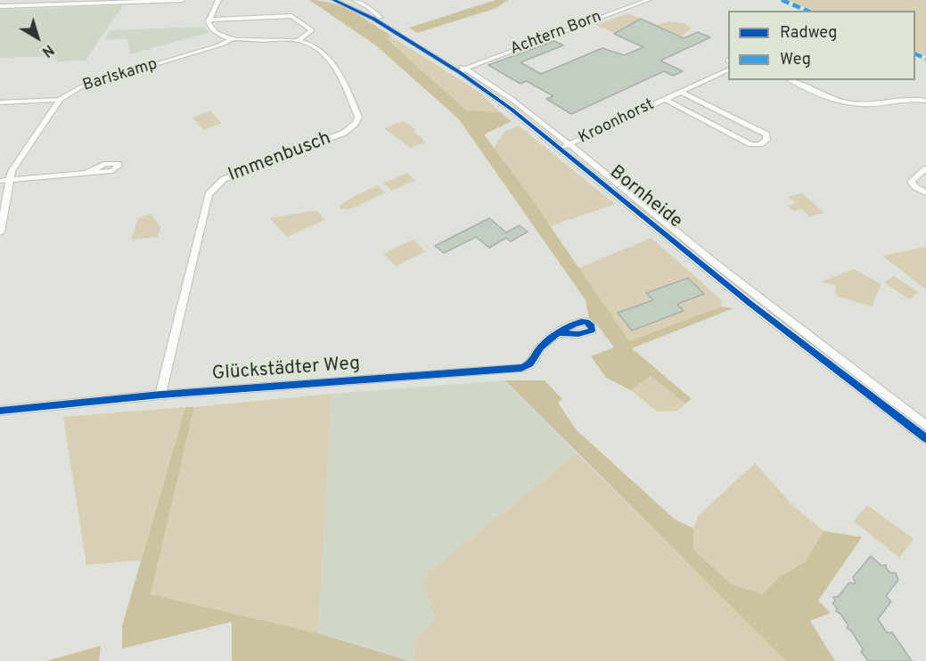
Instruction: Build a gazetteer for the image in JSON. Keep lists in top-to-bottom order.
{
  "streets": {
    "street": [
      "Achtern Born",
      "Barlskamp",
      "Kroonhorst",
      "Immenbusch",
      "Bornheide",
      "Glückstädter Weg"
    ]
  },
  "crossings": [
    ["Achtern Born", "Bornheide"],
    ["Kroonhorst", "Bornheide"],
    ["Immenbusch", "Glückstädter Weg"]
  ],
  "legend": ["Radweg", "Weg"],
  "north": "bottom right"
}
